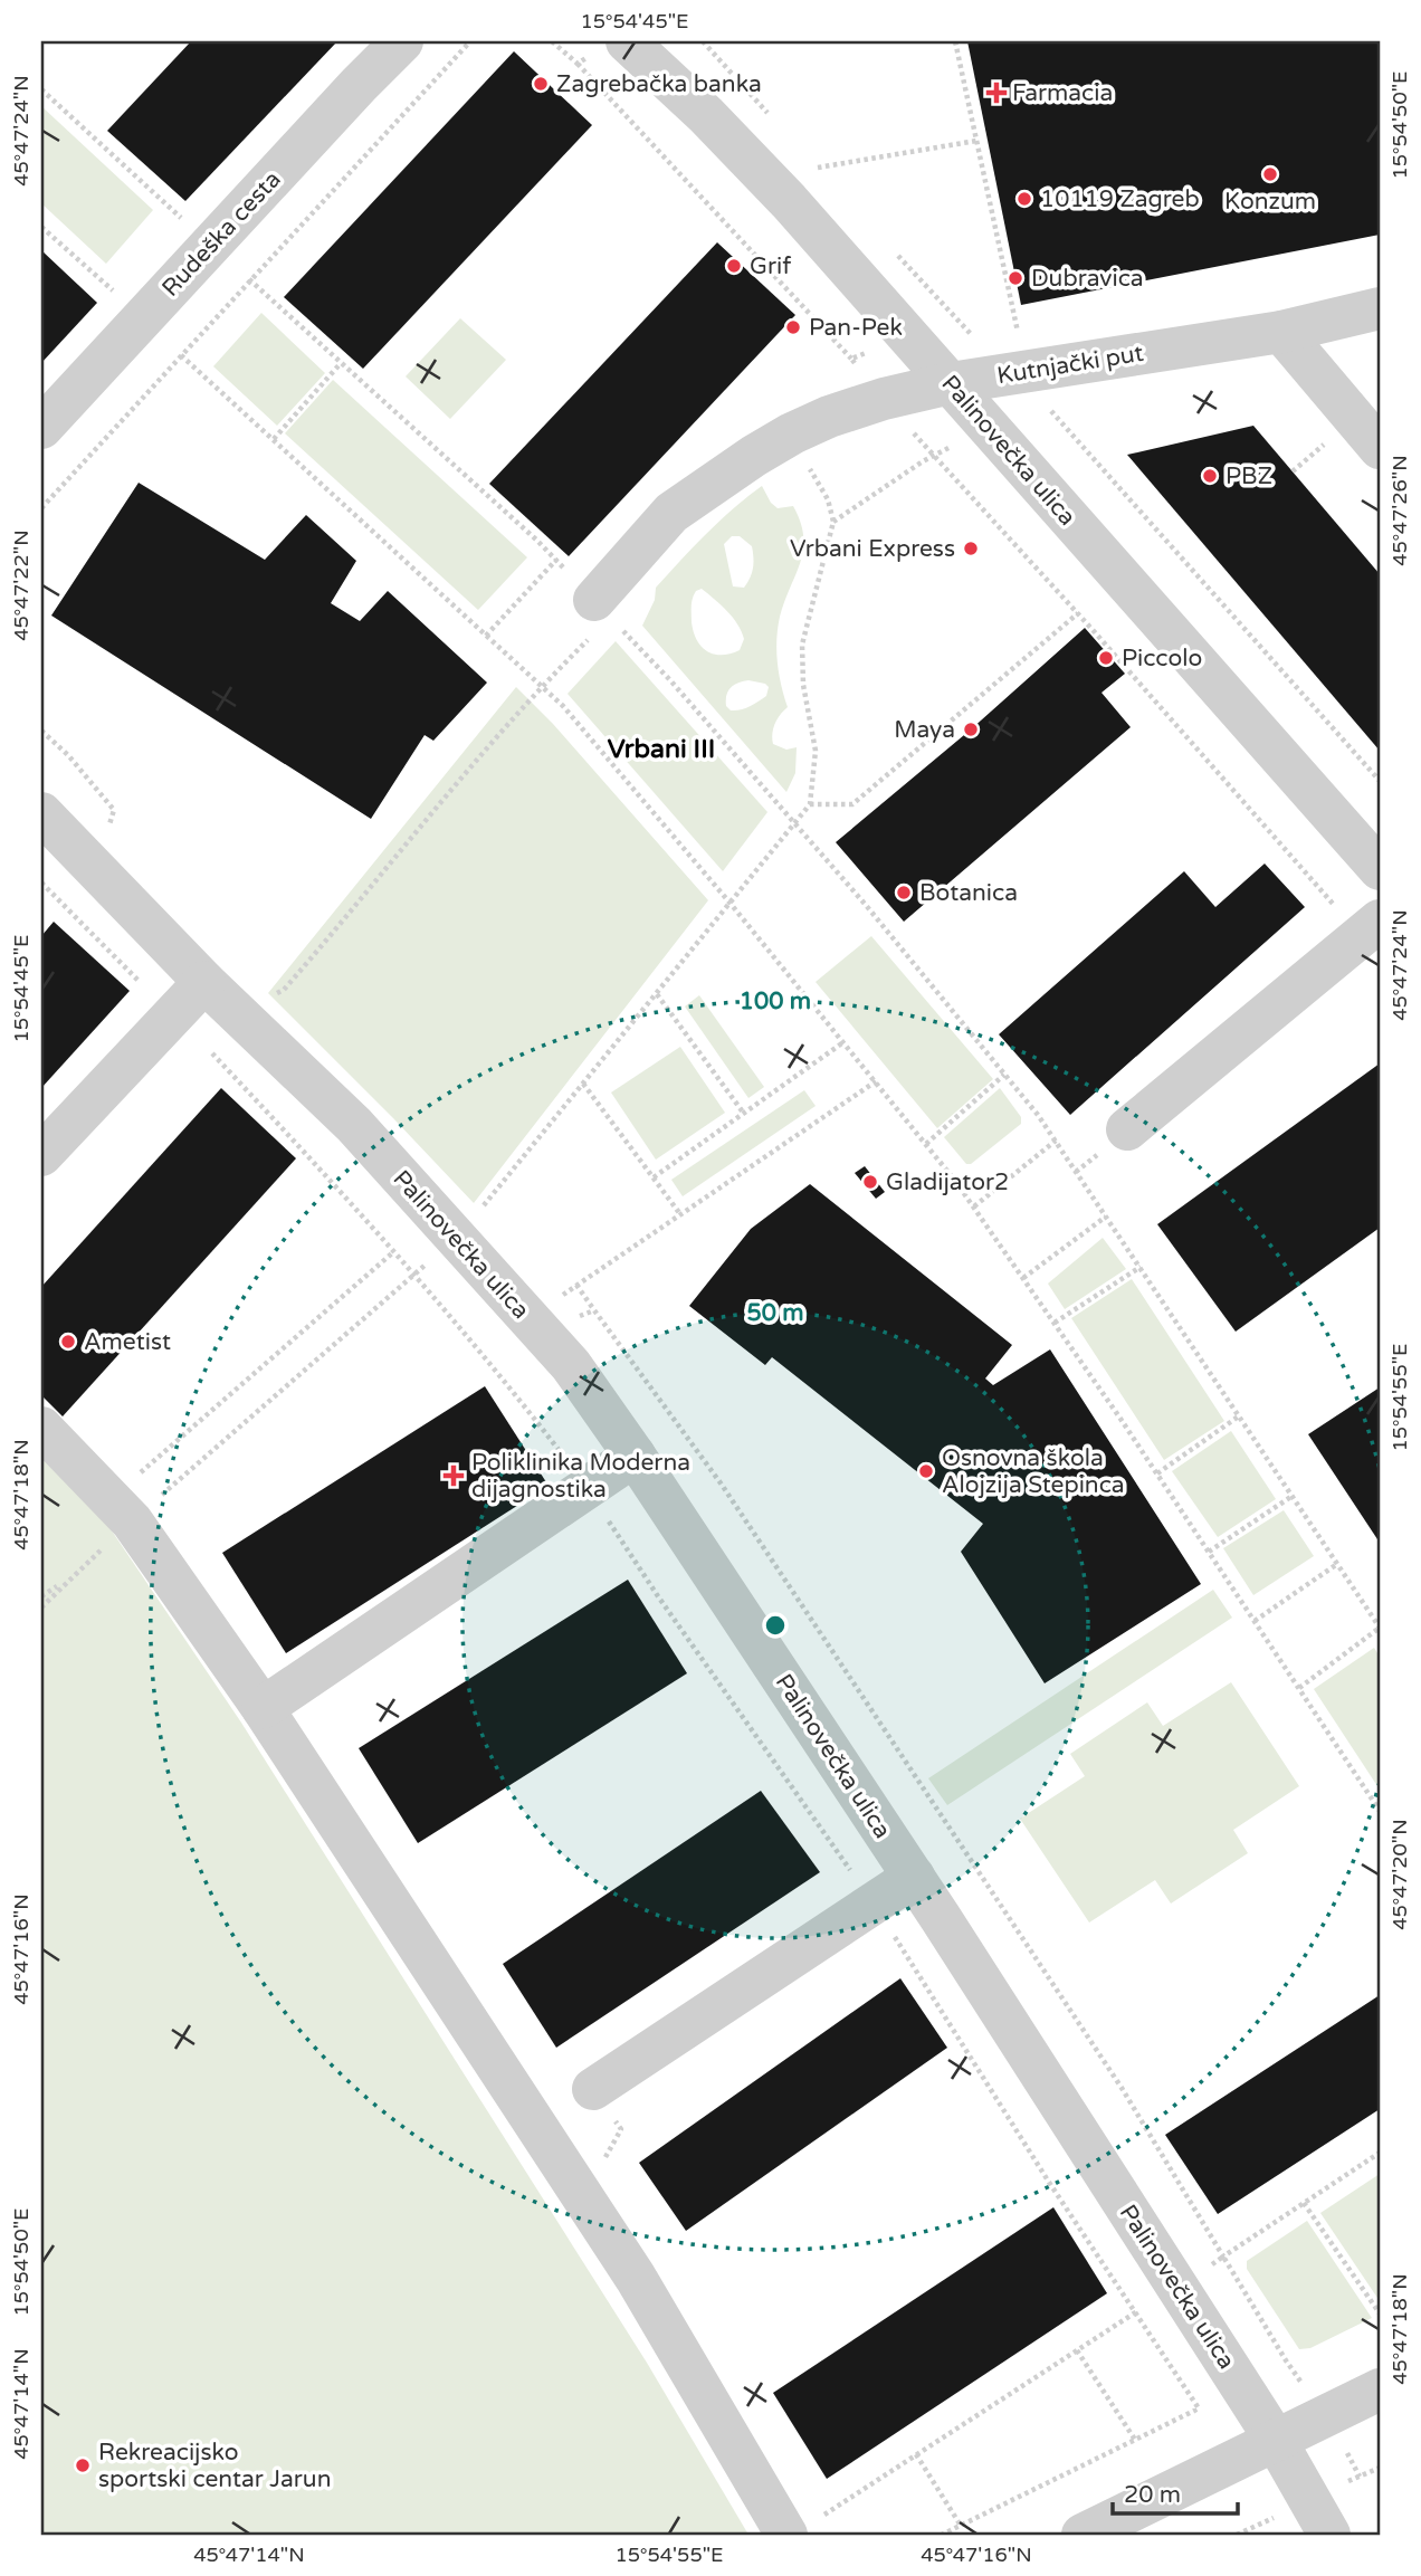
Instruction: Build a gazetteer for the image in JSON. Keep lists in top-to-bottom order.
{
  "streets": {
    "street": ["Rudeška cesta", "Kutnjački put", "Palinovečka ulica"]
  },
  "crossings": [
    ["Kutnjački put", "Palinovečka ulica"]
  ],
  "districts": ["Vrbani III"],
  "places": {
    "other": [
      "Zagrebačka banka",
      "Konzum",
      "10119 Zagreb",
      "Grif",
      "Dubravica",
      "Pan-Pek",
      "PBZ",
      "Vrbani Express",
      "Piccolo",
      "Maya",
      "Botanica",
      "Gladijator2",
      "Ametist",
      "Osnovna škola Alojzija Stepinca",
      "Rekreacijsko sportski centar Jarun"
    ],
    "health": ["Farmacia", "Poliklinika Moderna dijagnostika"]
  },
  "scale_bar": "20 m",
  "coordinates": [
    "15°54'45\"E",
    "15°54'50\"E",
    "45°47'24\"N",
    "45°47'26\"N",
    "45°47'22\"N",
    "15°54'55\"E",
    "45°47'18\"N",
    "45°47'20\"N",
    "45°47'16\"N",
    "45°47'14\"N"
  ],
  "rings": ["100 m", "50 m"]
}
